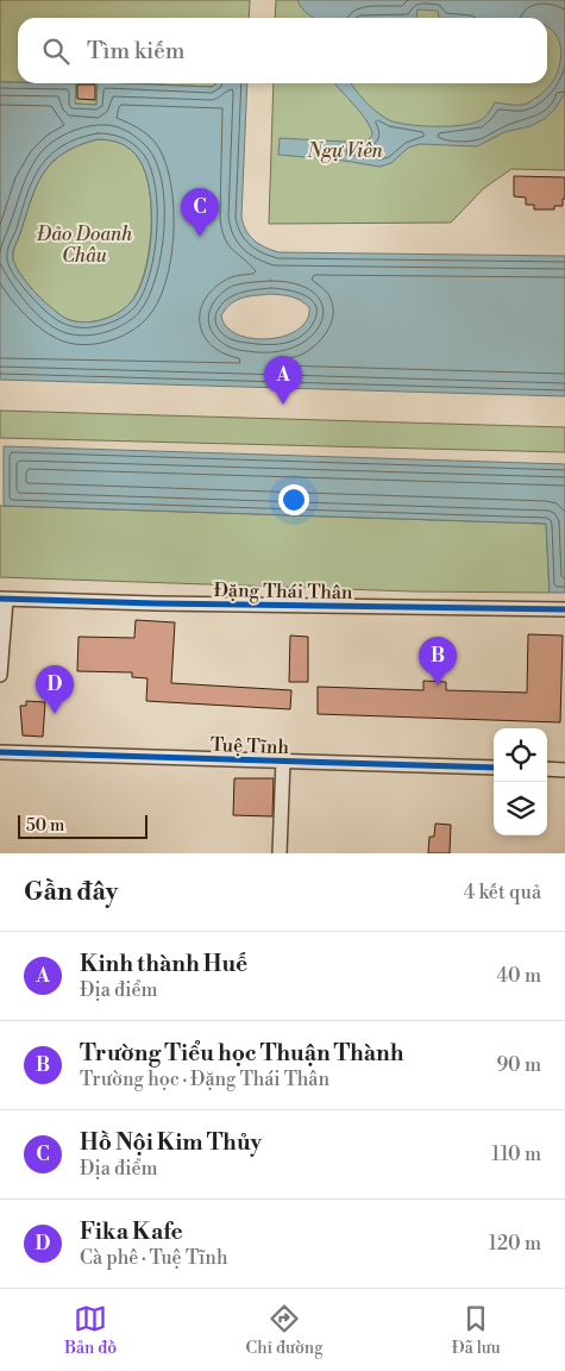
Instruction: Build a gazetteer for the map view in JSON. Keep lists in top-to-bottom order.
{
  "streets": {
    "street": ["Đặng Thái Thân", "Tuệ Tĩnh"]
  },
  "parks": ["Ngự Viên", "Đảo Doanh Châu"],
  "scale_bar": "50 m",
  "page": {
    "search": "Tìm kiếm",
    "pins": [
      "C",
      "A",
      "B",
      "D"
    ],
    "scale": "50 m",
    "heading": ["Gần đây", "4 kết quả"],
    "list": [
      {
        "mark": "A",
        "name": "Kinh thành Huế",
        "note": "Địa điểm",
        "value": "40 m"
      },
      {
        "mark": "B",
        "name": "Trường Tiểu học Thuận Thành",
        "note": "Trường học · Đặng Thái Thân",
        "value": "90 m"
      },
      {
        "mark": "C",
        "name": "Hồ Nội Kim Thủy",
        "note": "Địa điểm",
        "value": "110 m"
      },
      {
        "mark": "D",
        "name": "Fika Kafe",
        "note": "Cà phê · Tuệ Tĩnh",
        "value": "120 m"
      }
    ],
    "nav": ["Bản đồ", "Chỉ đường", "Đã lưu"]
  }
}
